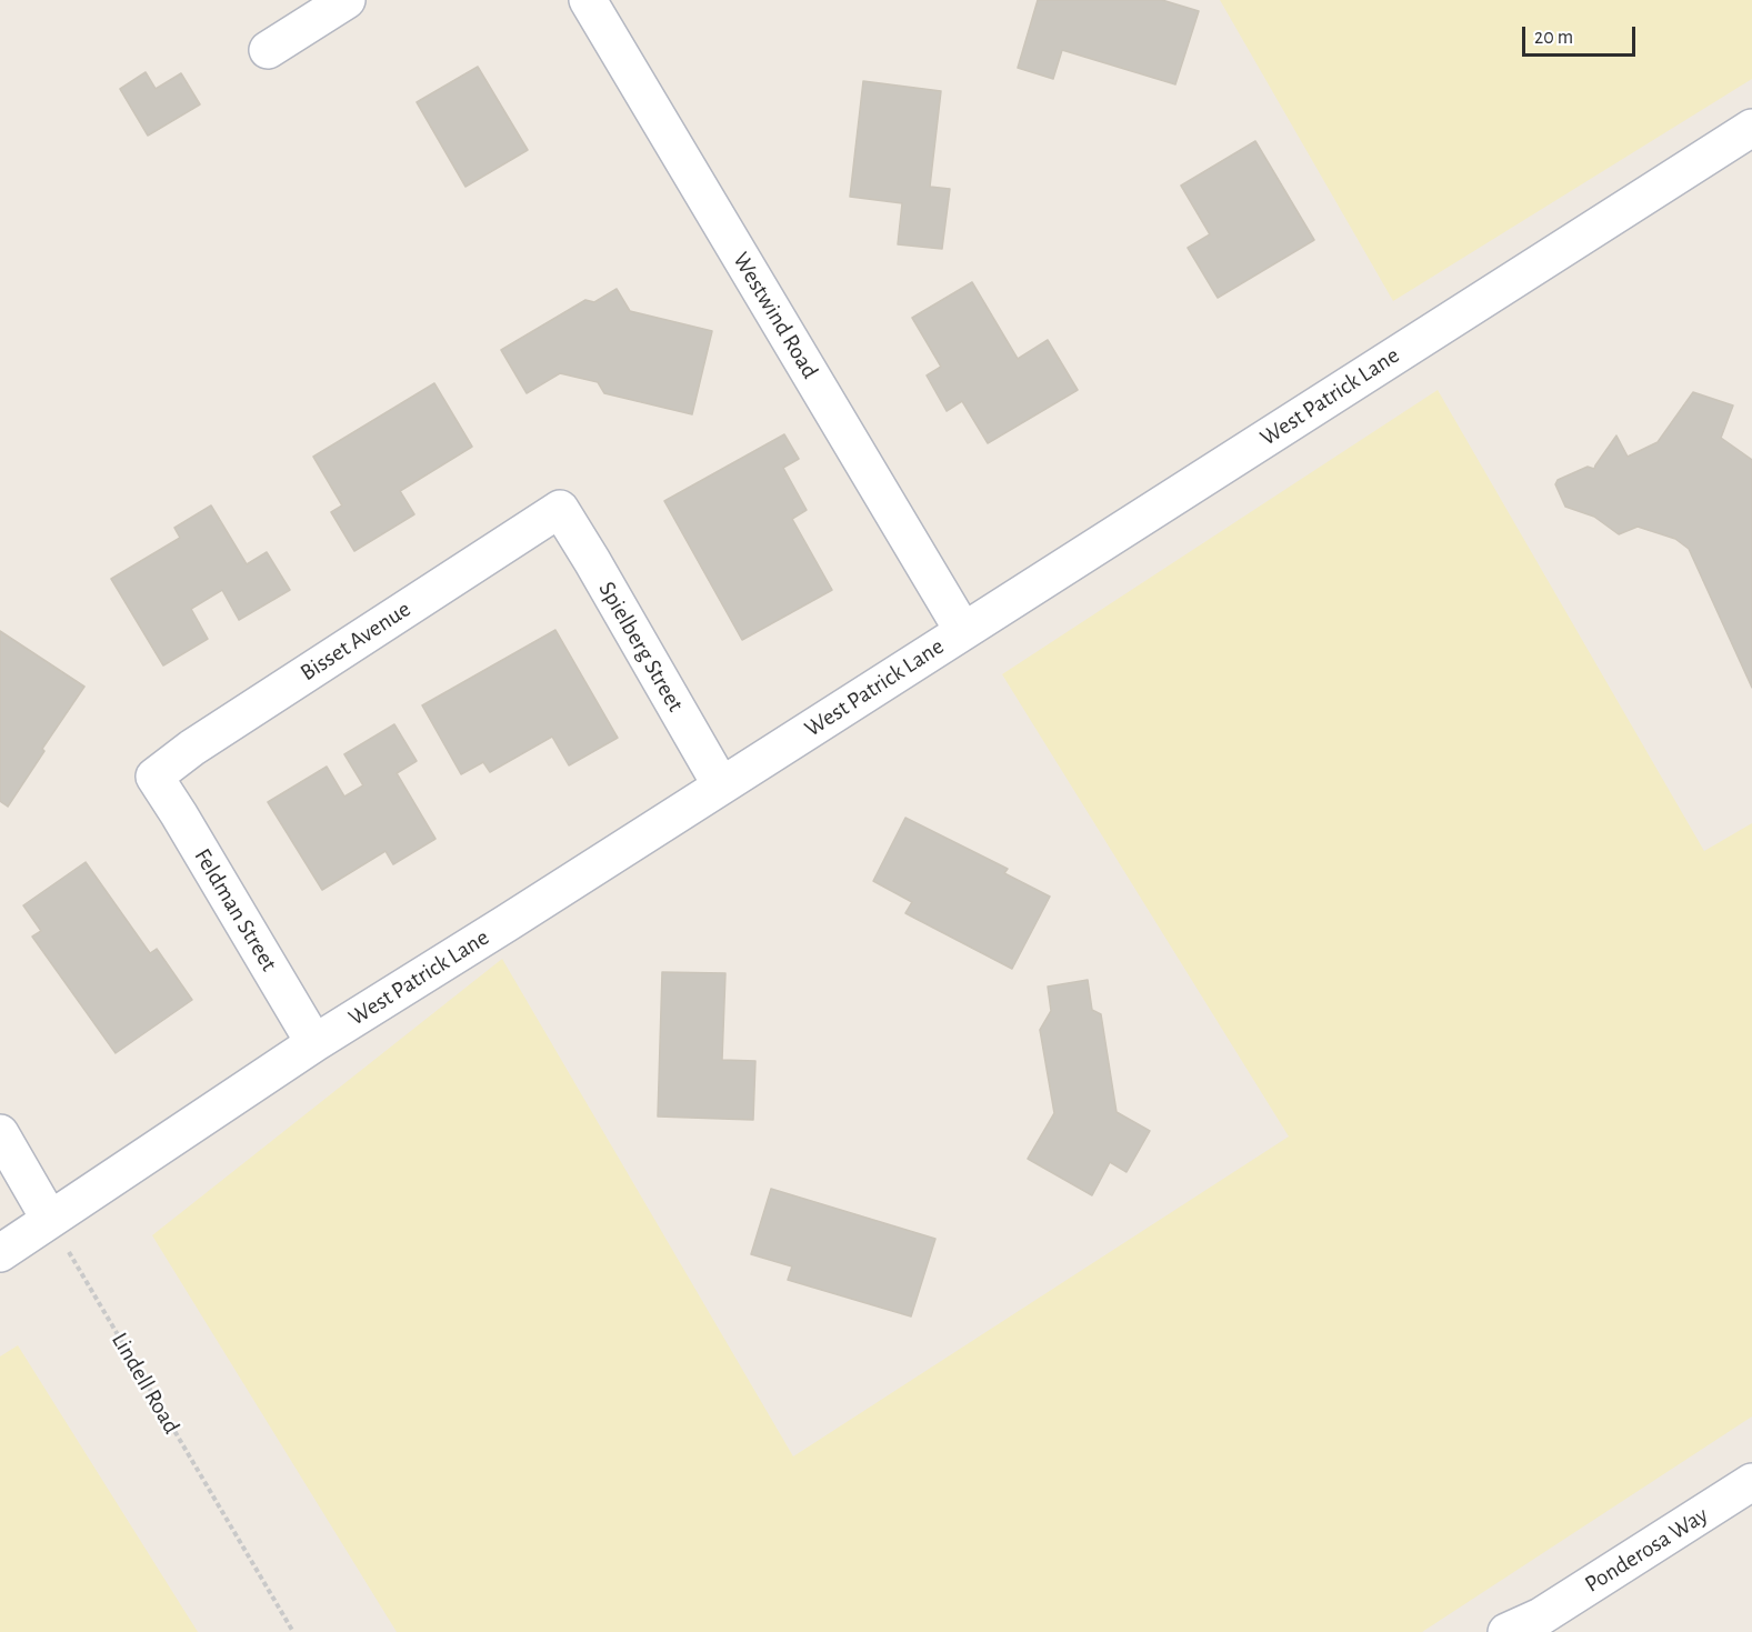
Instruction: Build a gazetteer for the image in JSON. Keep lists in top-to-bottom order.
{
  "streets": {
    "street": [
      "Westwind Road",
      "West Patrick Lane",
      "Bisset Avenue",
      "Spielberg Street",
      "Feldman Street",
      "Ponderosa Way"
    ],
    "path": ["Lindell Road"]
  },
  "crossings": [
    ["Westwind Road", "West Patrick Lane"],
    ["West Patrick Lane", "Spielberg Street"],
    ["West Patrick Lane", "Feldman Street"],
    ["West Patrick Lane", "Lindell Road"],
    ["Bisset Avenue", "Spielberg Street"],
    ["Bisset Avenue", "Feldman Street"]
  ],
  "scale_bar": "20 m"
}
